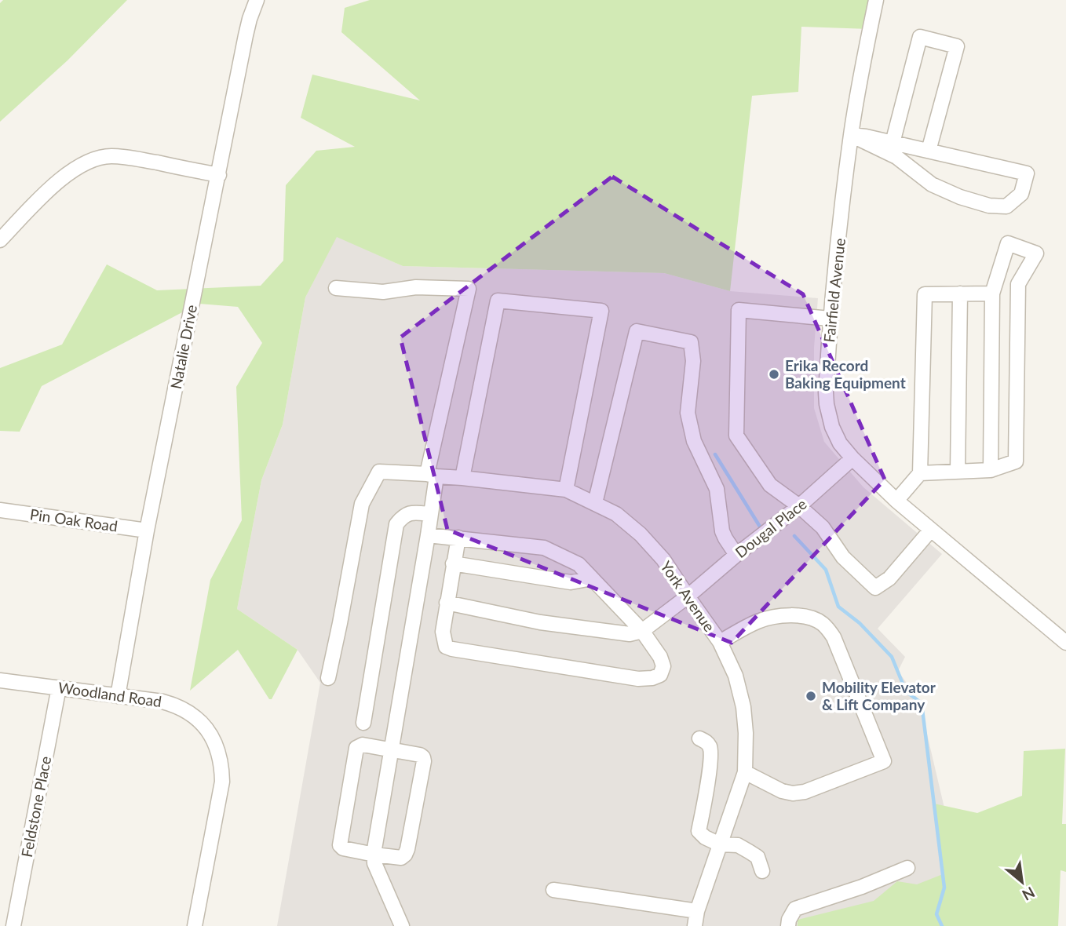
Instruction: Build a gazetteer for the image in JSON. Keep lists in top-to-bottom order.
{
  "streets": {
    "street": [
      "Fairfield Avenue",
      "Natalie Drive",
      "Pin Oak Road",
      "Dougal Place",
      "York Avenue",
      "Woodland Road",
      "Feldstone Place"
    ]
  },
  "crossings": [
    ["Fairfield Avenue", "Dougal Place"],
    ["Natalie Drive", "Pin Oak Road"],
    ["Natalie Drive", "Woodland Road"],
    ["Dougal Place", "York Avenue"],
    ["Woodland Road", "Feldstone Place"]
  ],
  "places": ["Erika Record Baking Equipment", "Mobility Elevator & Lift Company"],
  "north": "bottom right"
}
